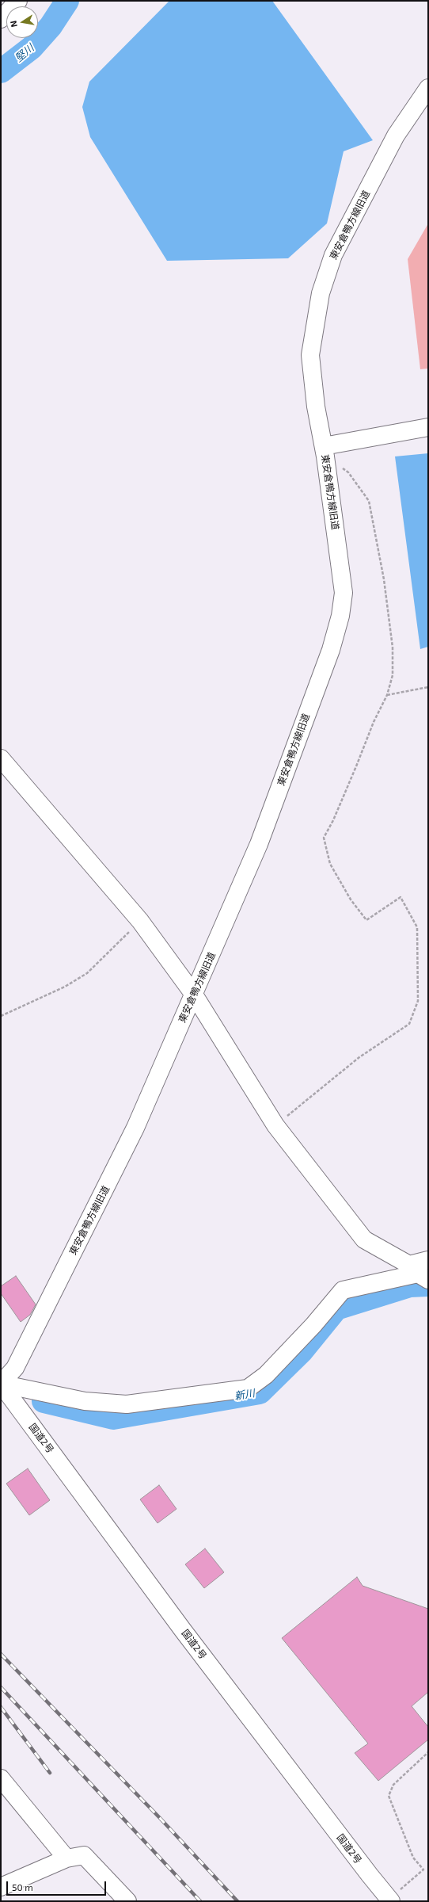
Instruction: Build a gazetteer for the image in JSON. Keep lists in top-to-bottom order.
{
  "streets": {
    "main road": ["東安倉鴨方線旧道", "国道2号"]
  },
  "crossings": [
    ["東安倉鴨方線旧道", "国道2号"]
  ],
  "water": ["堅川", "新川"],
  "scale_bar": "50 m",
  "north": "left"
}
